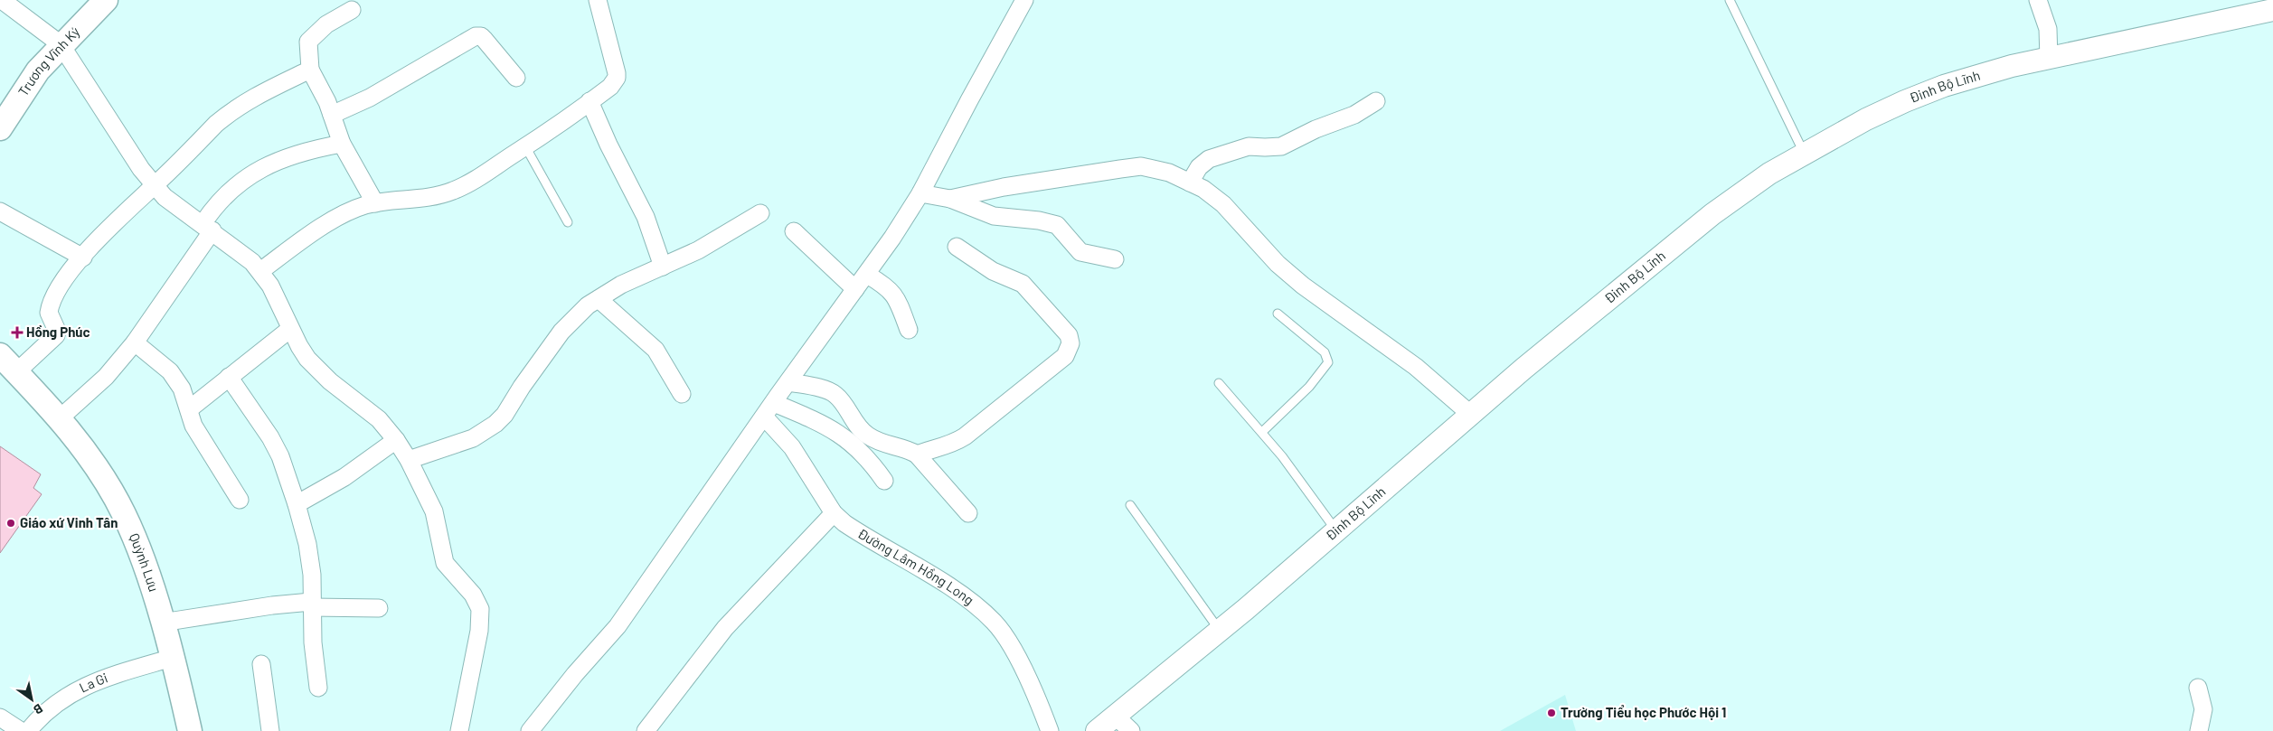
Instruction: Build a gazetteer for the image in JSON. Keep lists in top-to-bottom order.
{
  "streets": {
    "main road": ["Trương Vĩnh Ký", "Quỳnh Lưu"],
    "street": ["Đinh Bộ Lĩnh", "Đường Lâm Hồng Long", "La Gi"]
  },
  "crossings": [
    ["Quỳnh Lưu", "La Gi"]
  ],
  "places": {
    "health": ["Hồng Phúc"],
    "other": ["Giáo xứ Vinh Tân", "Trường Tiểu học Phước Hội 1"]
  },
  "north": "bottom right"
}
